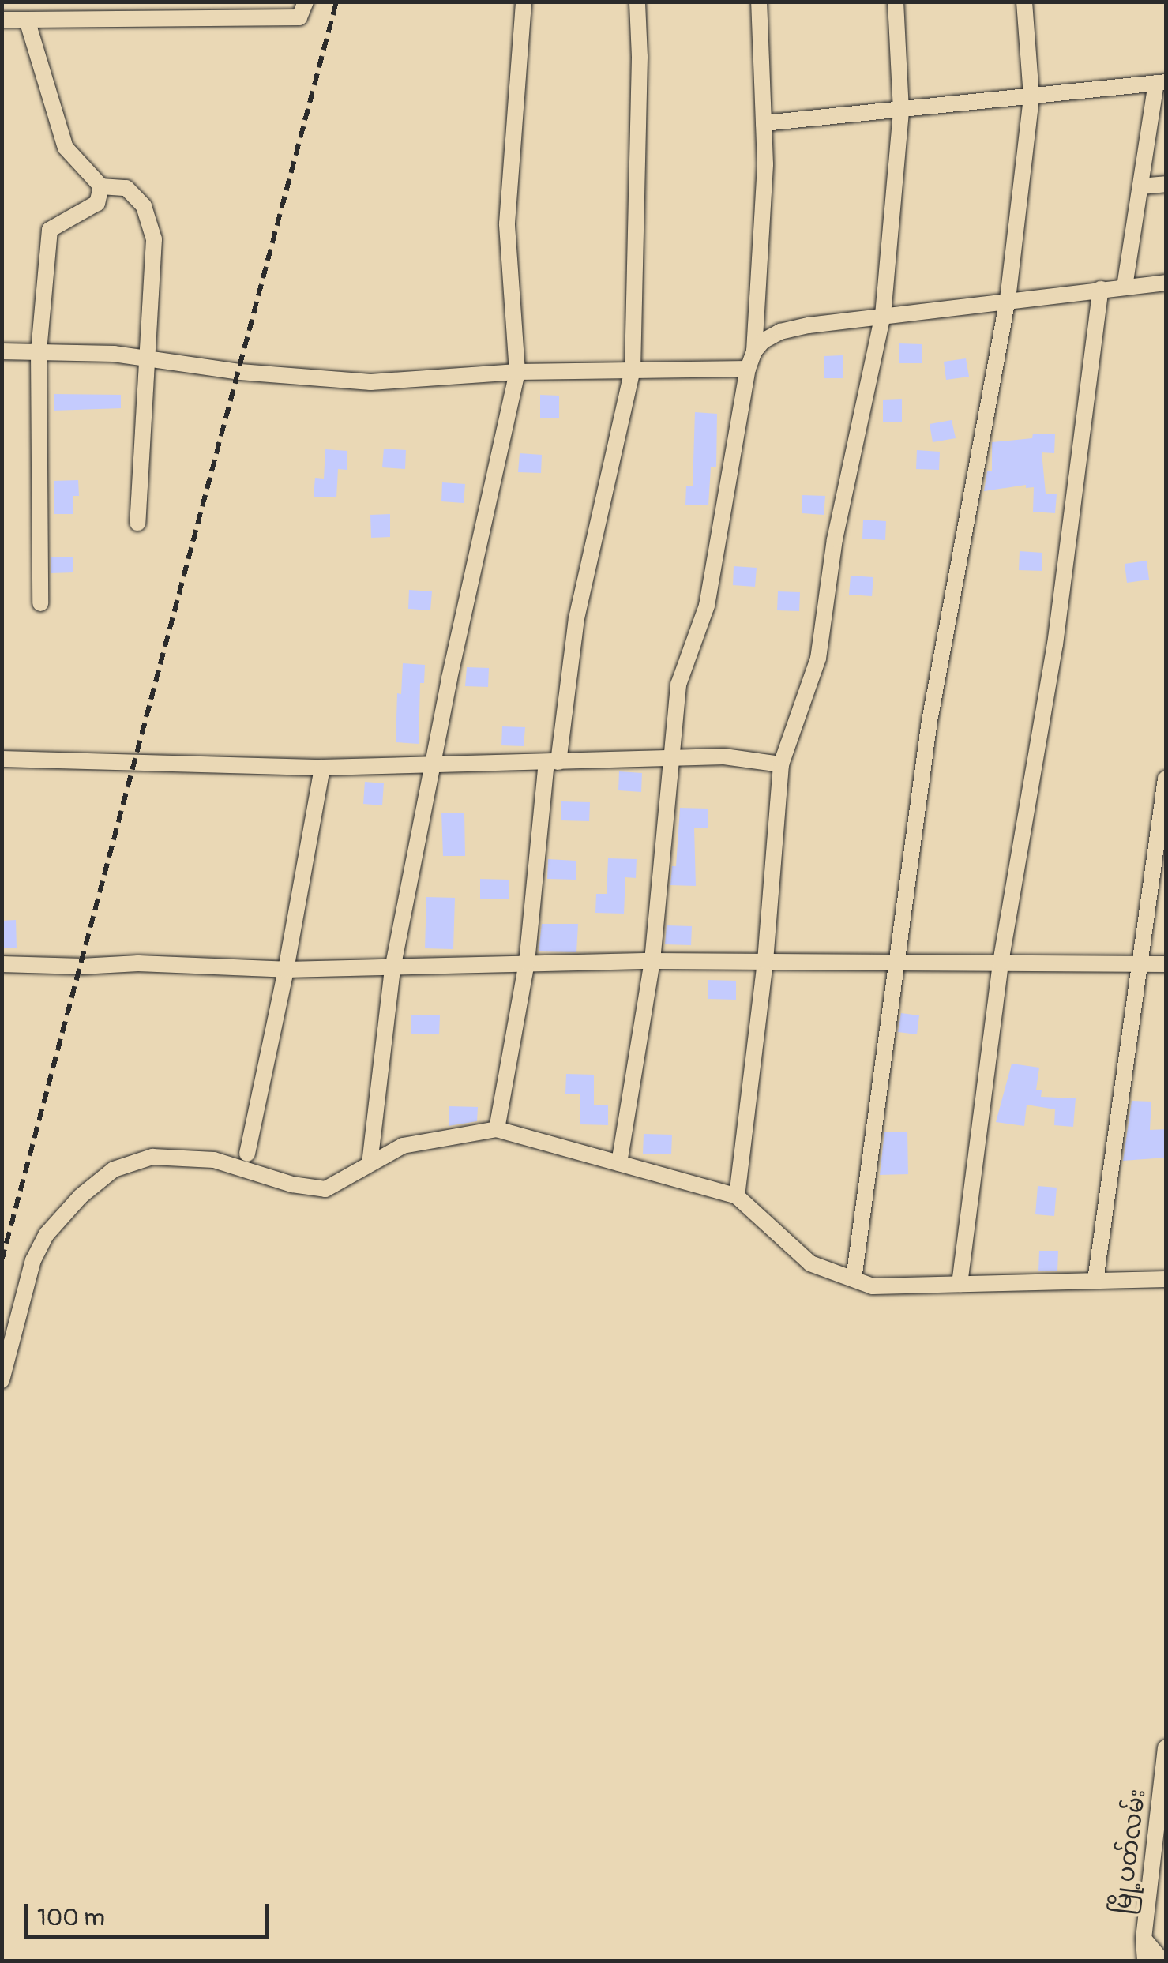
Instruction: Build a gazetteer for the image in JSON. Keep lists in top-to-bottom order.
{
  "streets": {
    "street": ["မြို့ပတ်လမ်း"]
  },
  "scale_bar": "100 m"
}
